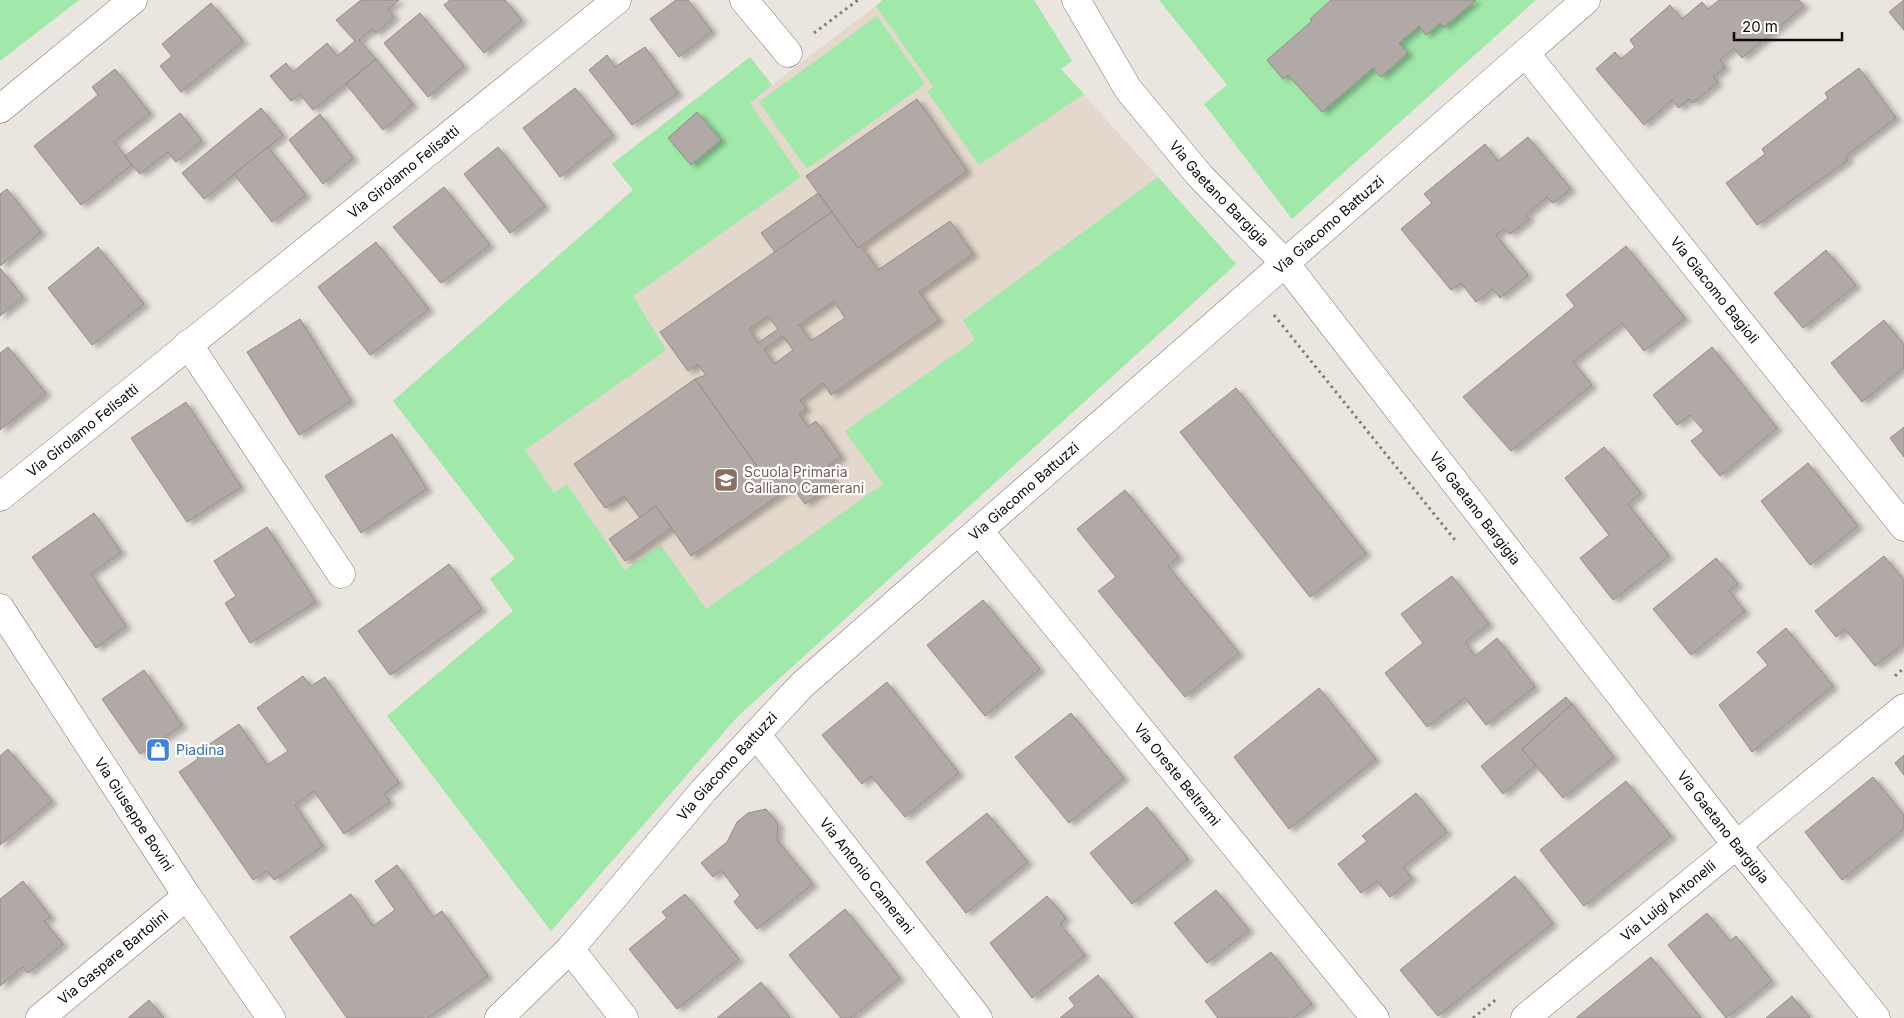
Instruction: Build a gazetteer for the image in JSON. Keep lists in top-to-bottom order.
{
  "streets": {
    "street": [
      "Via Girolamo Felisatti",
      "Via Gaetano Bargigia",
      "Via Giacomo Battuzzi",
      "Via Giacomo Bagioli",
      "Via Oreste Beltrami",
      "Via Giuseppe Bovini",
      "Via Antonio Camerani",
      "Via Luigi Antonelli",
      "Via Gaspare Bartolini"
    ]
  },
  "crossings": [
    ["Via Gaetano Bargigia", "Via Giacomo Battuzzi"],
    ["Via Gaetano Bargigia", "Via Luigi Antonelli"],
    ["Via Giacomo Battuzzi", "Via Giacomo Bagioli"],
    ["Via Giacomo Battuzzi", "Via Oreste Beltrami"],
    ["Via Giacomo Battuzzi", "Via Antonio Camerani"],
    ["Via Giuseppe Bovini", "Via Gaspare Bartolini"]
  ],
  "places": {
    "school or university": ["Scuola Primaria Galliano Camerani"],
    "shop": ["Piadina"]
  },
  "scale_bar": "20 m"
}
